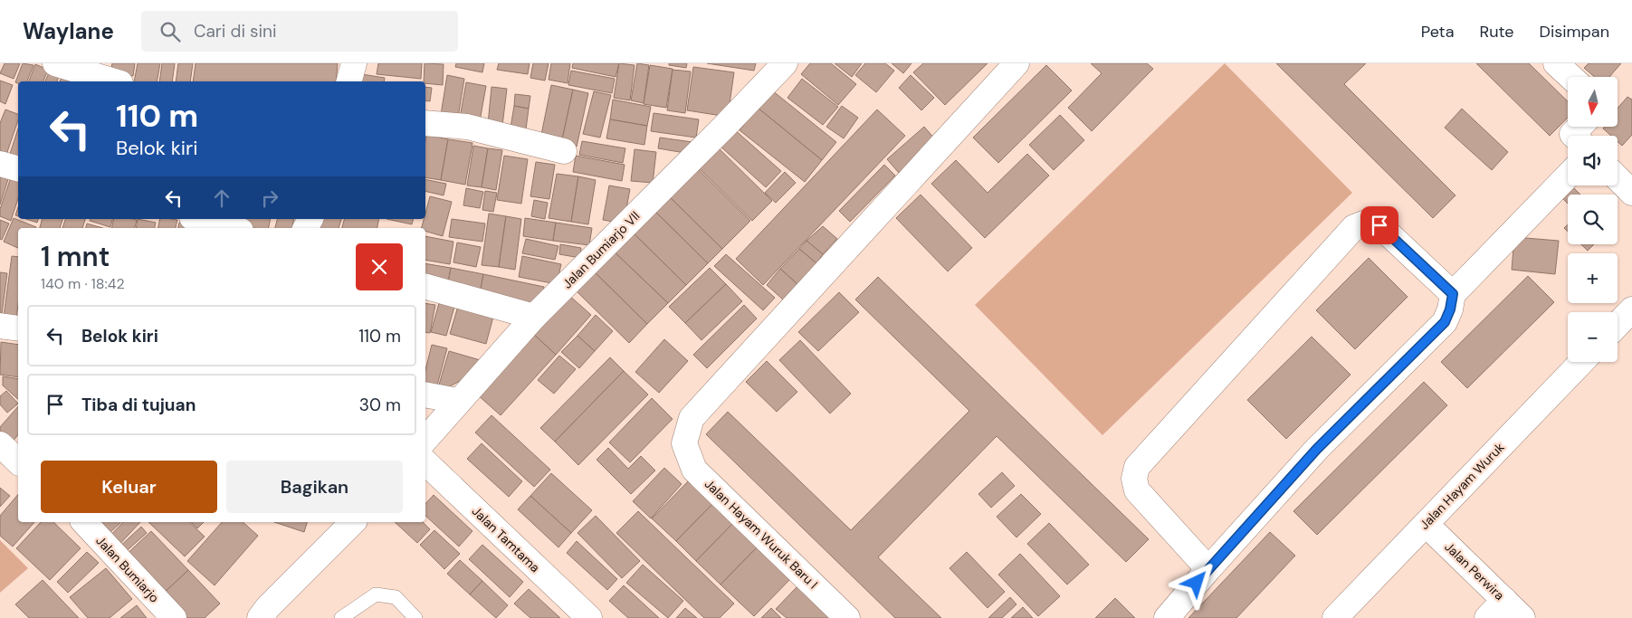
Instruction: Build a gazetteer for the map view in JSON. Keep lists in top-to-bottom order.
{
  "streets": {
    "street": [
      "Jalan Bumiarjo VII",
      "Jalan Hayam Wuruk",
      "Jalan Hayam Wuruk Baru I",
      "Jalan Tamtama",
      "Jalan Bumiarjo",
      "Jalan Perwira"
    ]
  },
  "crossings": [
    ["Jalan Hayam Wuruk", "Jalan Perwira"]
  ],
  "north": "bottom",
  "page": {
    "header": "Waylane",
    "search": "Cari di sini",
    "nav": ["Peta", "Rute", "Disimpan"],
    "map_buttons": ["+", "−"],
    "turn": ["110 m", "Belok kiri"],
    "heading": ["1 mnt", "140 m · 18:42"],
    "list": [
      {
        "name": "Belok kiri",
        "value": "110 m"
      },
      {
        "name": "Tiba di tujuan",
        "value": "30 m"
      }
    ],
    "buttons": ["Keluar", "Bagikan"]
  }
}
